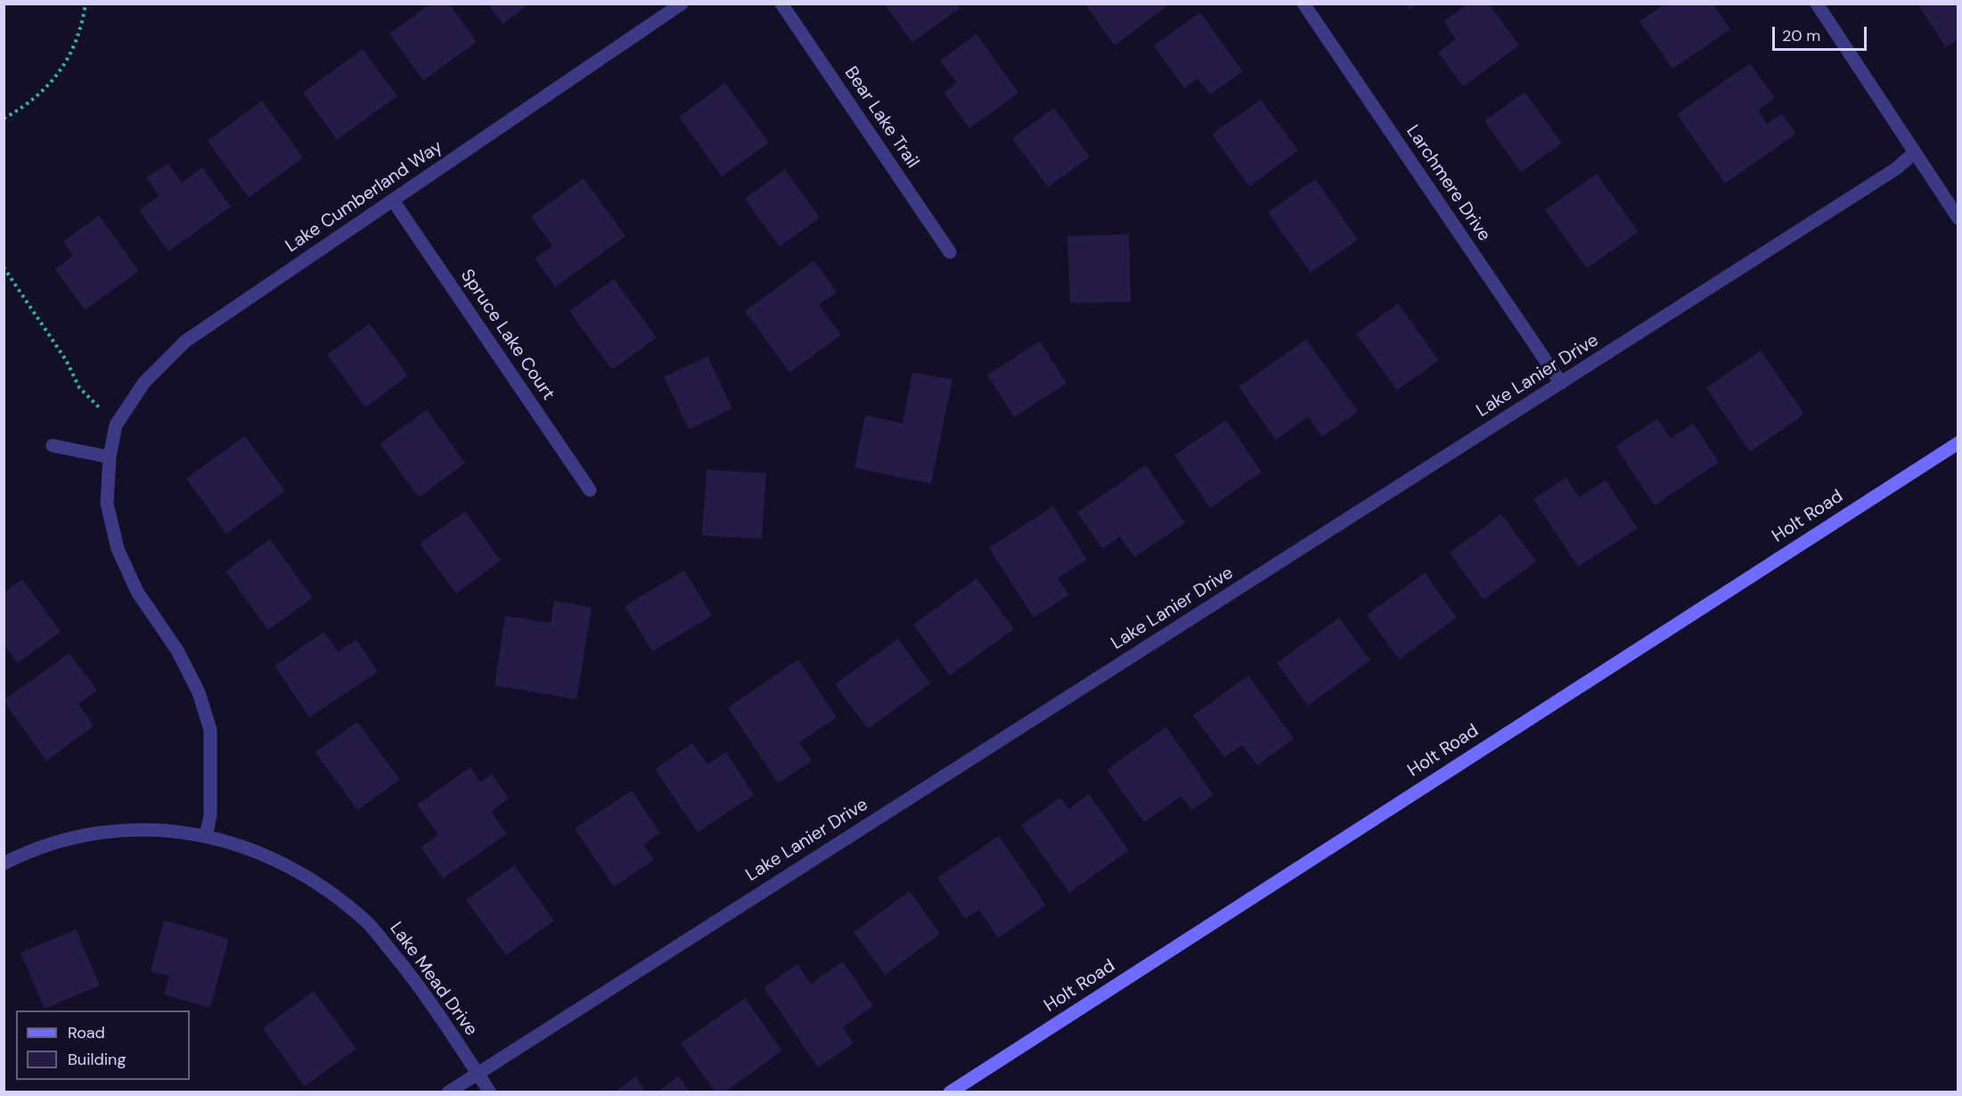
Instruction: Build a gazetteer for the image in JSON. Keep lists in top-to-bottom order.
{
  "streets": {
    "main road": ["Holt Road"],
    "street": [
      "Bear Lake Trail",
      "Larchmere Drive",
      "Lake Cumberland Way",
      "Spruce Lake Court",
      "Lake Lanier Drive",
      "Lake Mead Drive"
    ]
  },
  "crossings": [
    ["Larchmere Drive", "Lake Lanier Drive"],
    ["Lake Cumberland Way", "Spruce Lake Court"],
    ["Lake Cumberland Way", "Lake Mead Drive"],
    ["Lake Lanier Drive", "Lake Mead Drive"]
  ],
  "legend": ["Road", "Building"],
  "scale_bar": "20 m"
}
